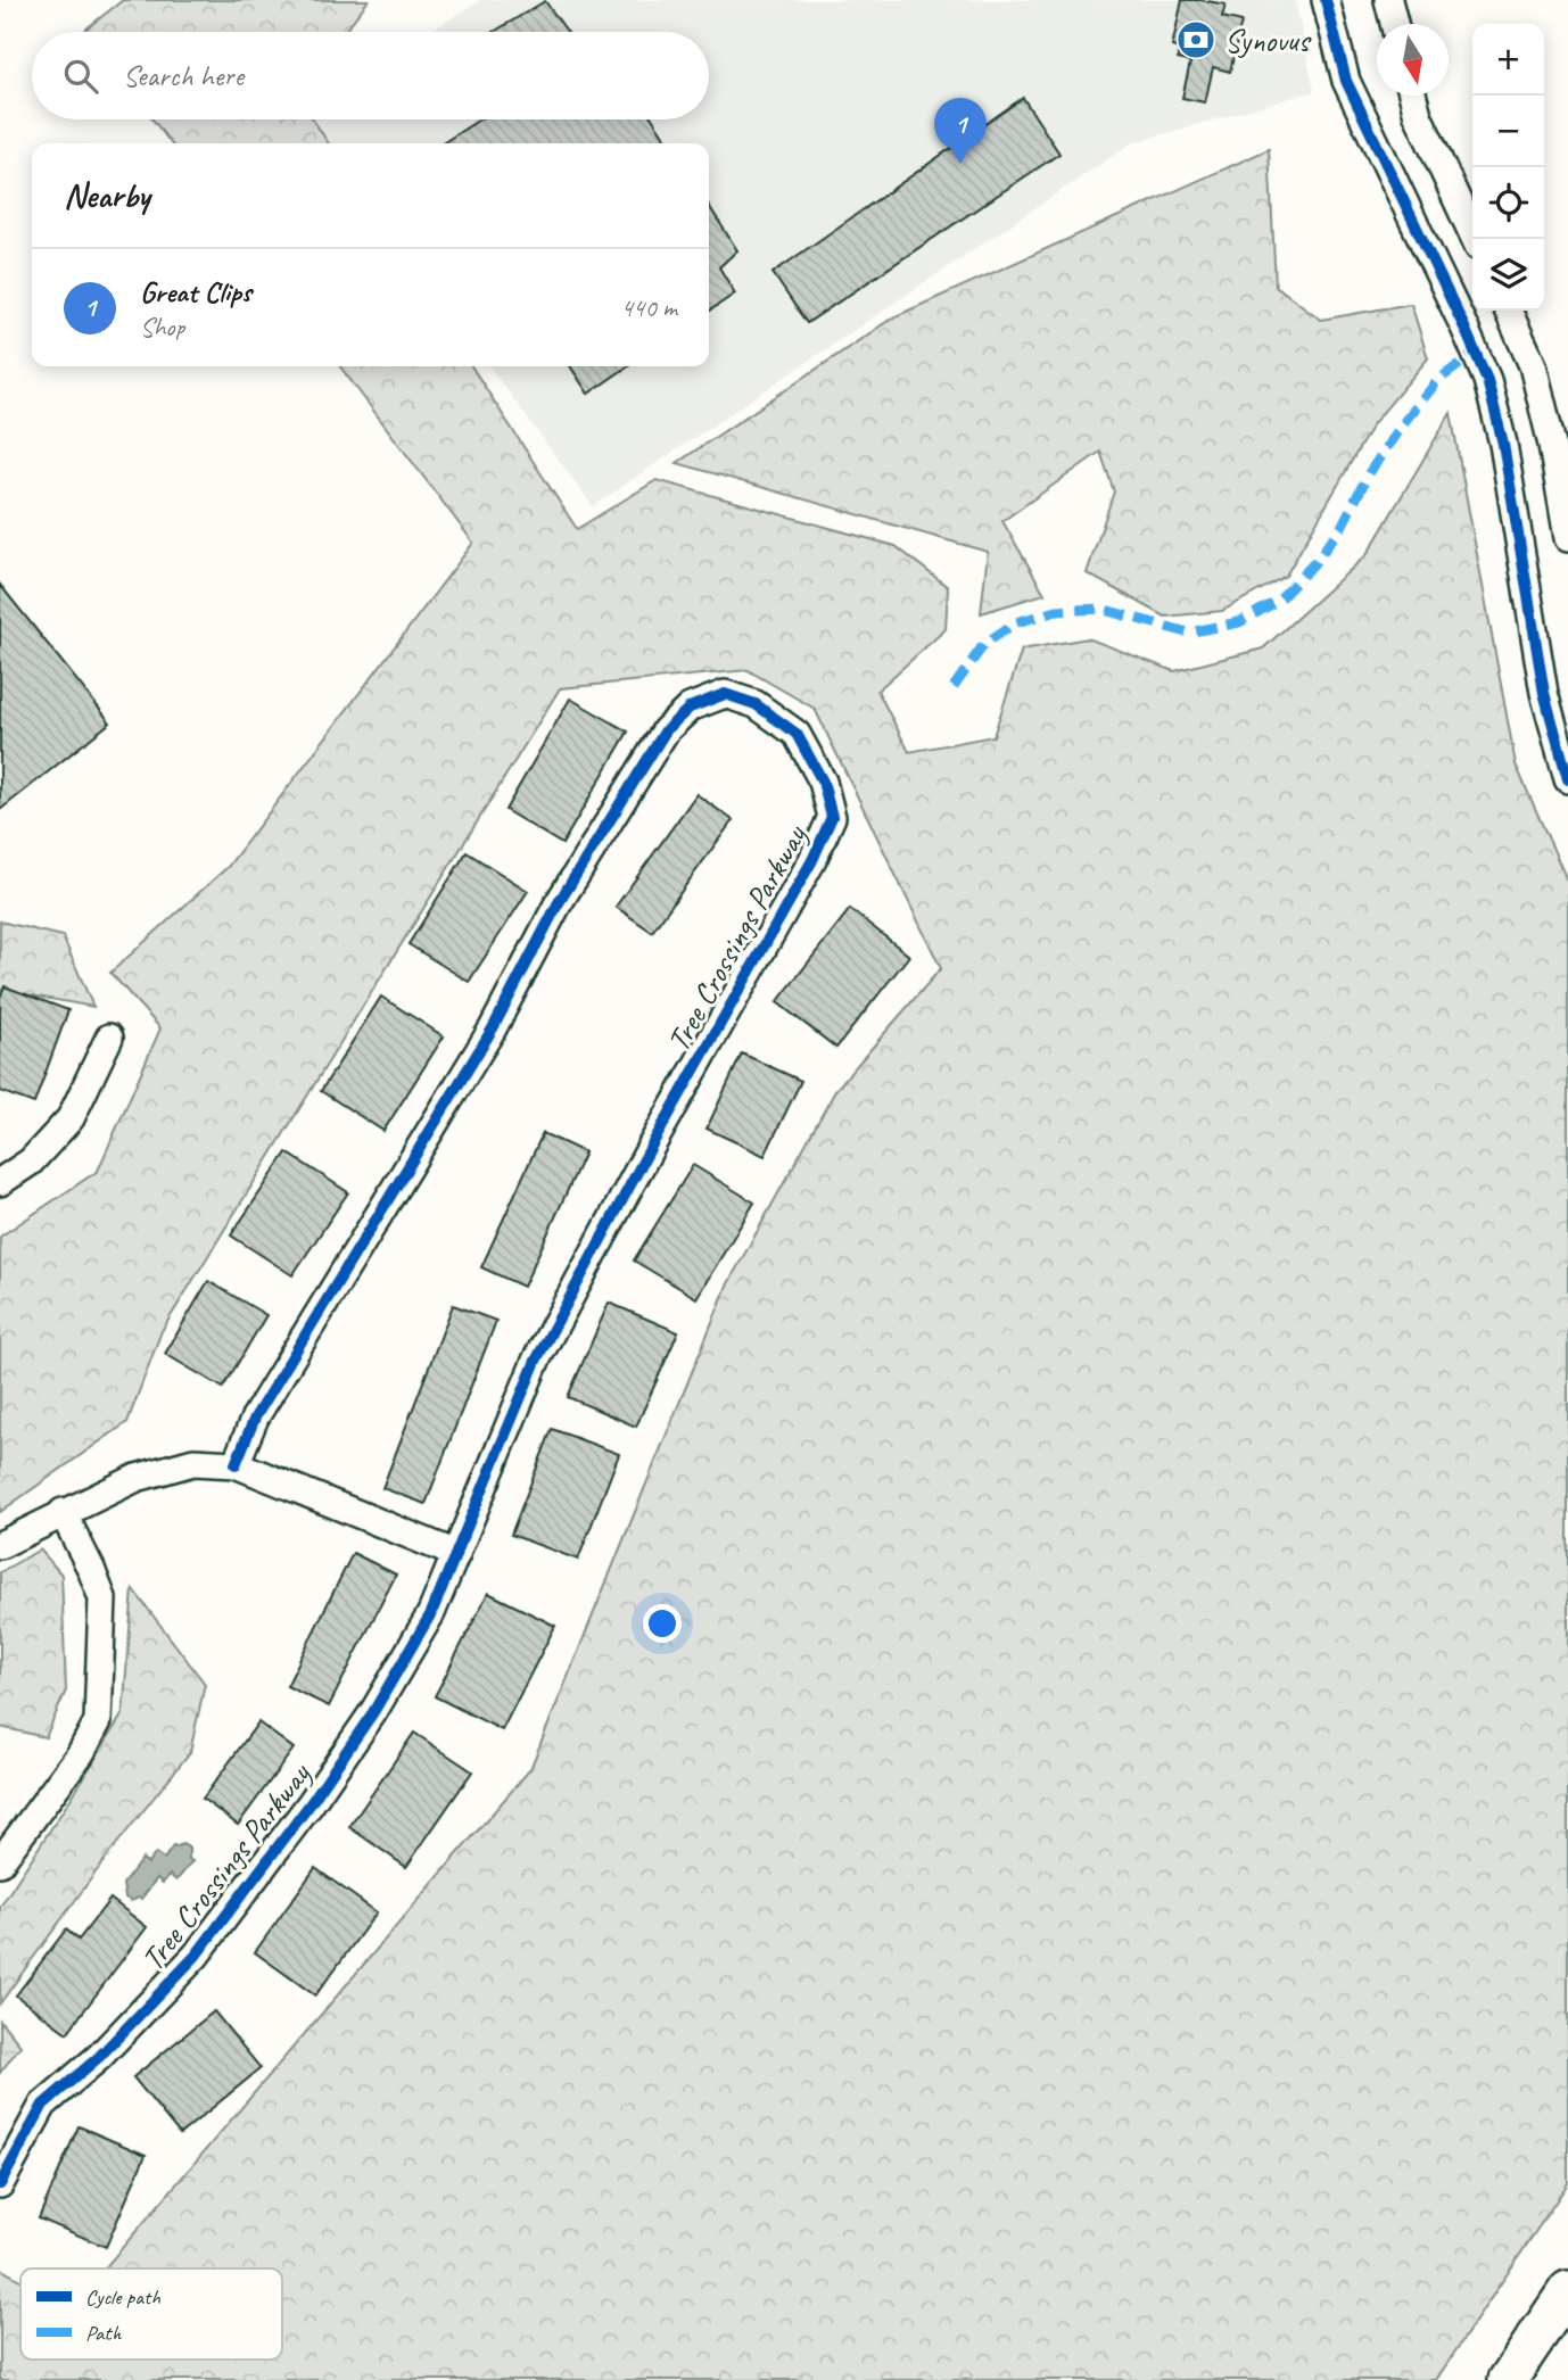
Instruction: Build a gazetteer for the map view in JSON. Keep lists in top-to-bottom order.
{
  "streets": {
    "street": ["Tree Crossings Parkway"]
  },
  "places": {
    "bank": ["Synovus"]
  },
  "legend": ["Cycle path", "Path"],
  "north": "bottom",
  "page": {
    "map_buttons": ["+", "−"],
    "search": "Search here",
    "pins": "1",
    "heading": "Nearby",
    "list": [
      {
        "mark": "1",
        "name": "Great Clips",
        "note": "Shop",
        "value": "440 m"
      }
    ]
  }
}
